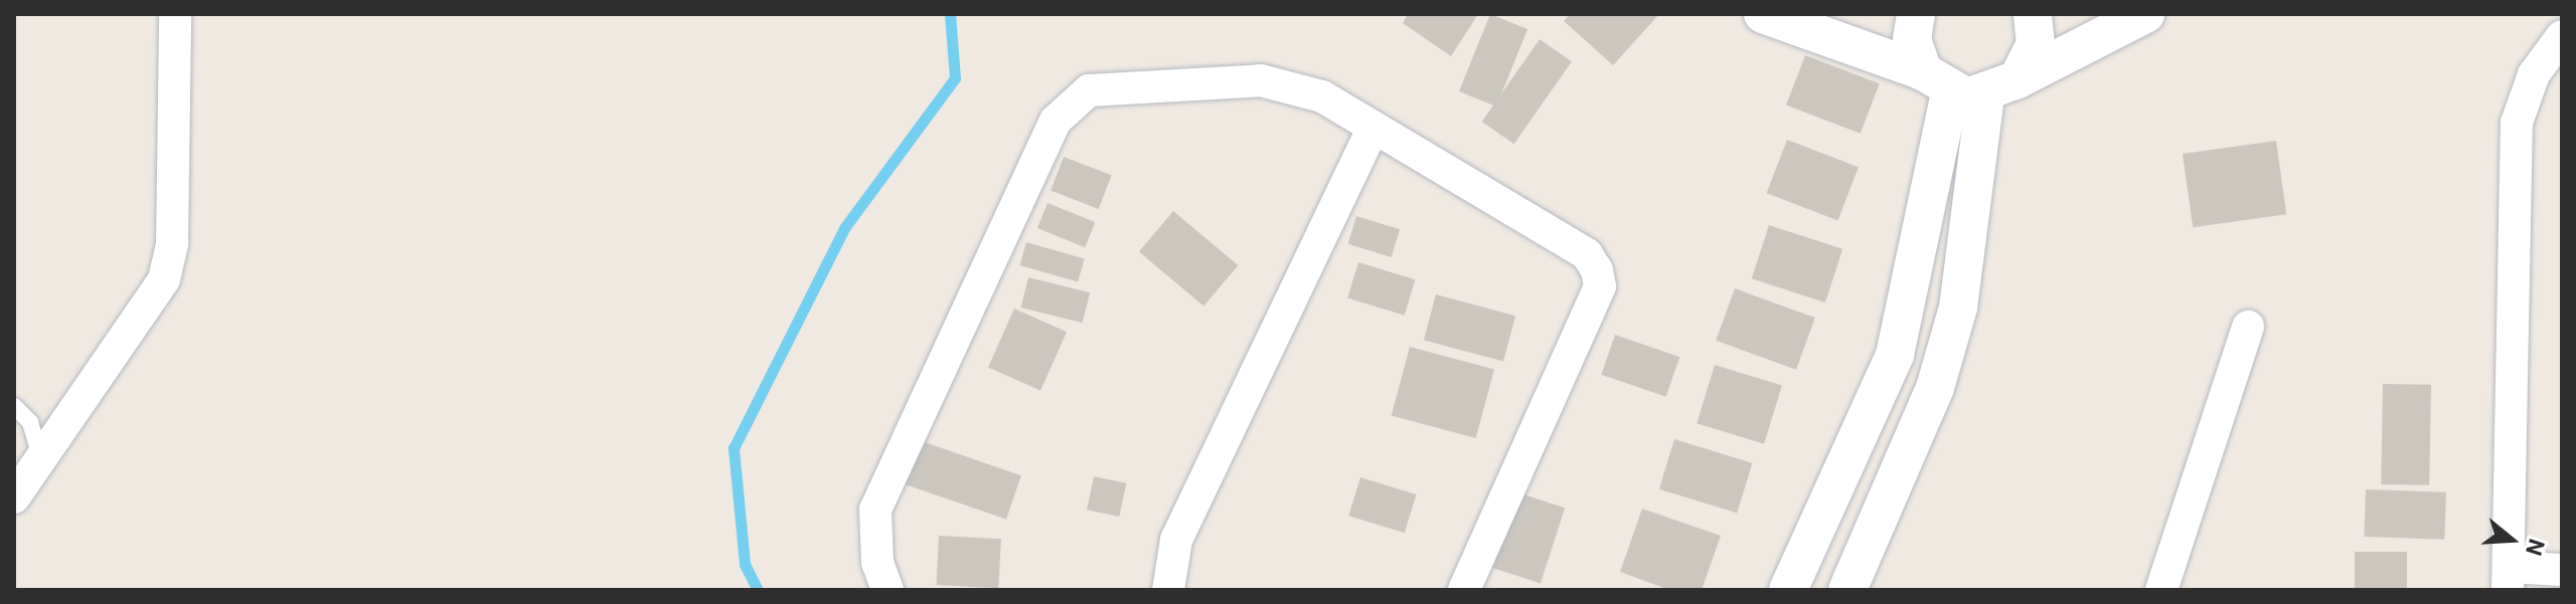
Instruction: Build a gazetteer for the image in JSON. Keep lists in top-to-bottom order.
{
  "north": "right"
}
